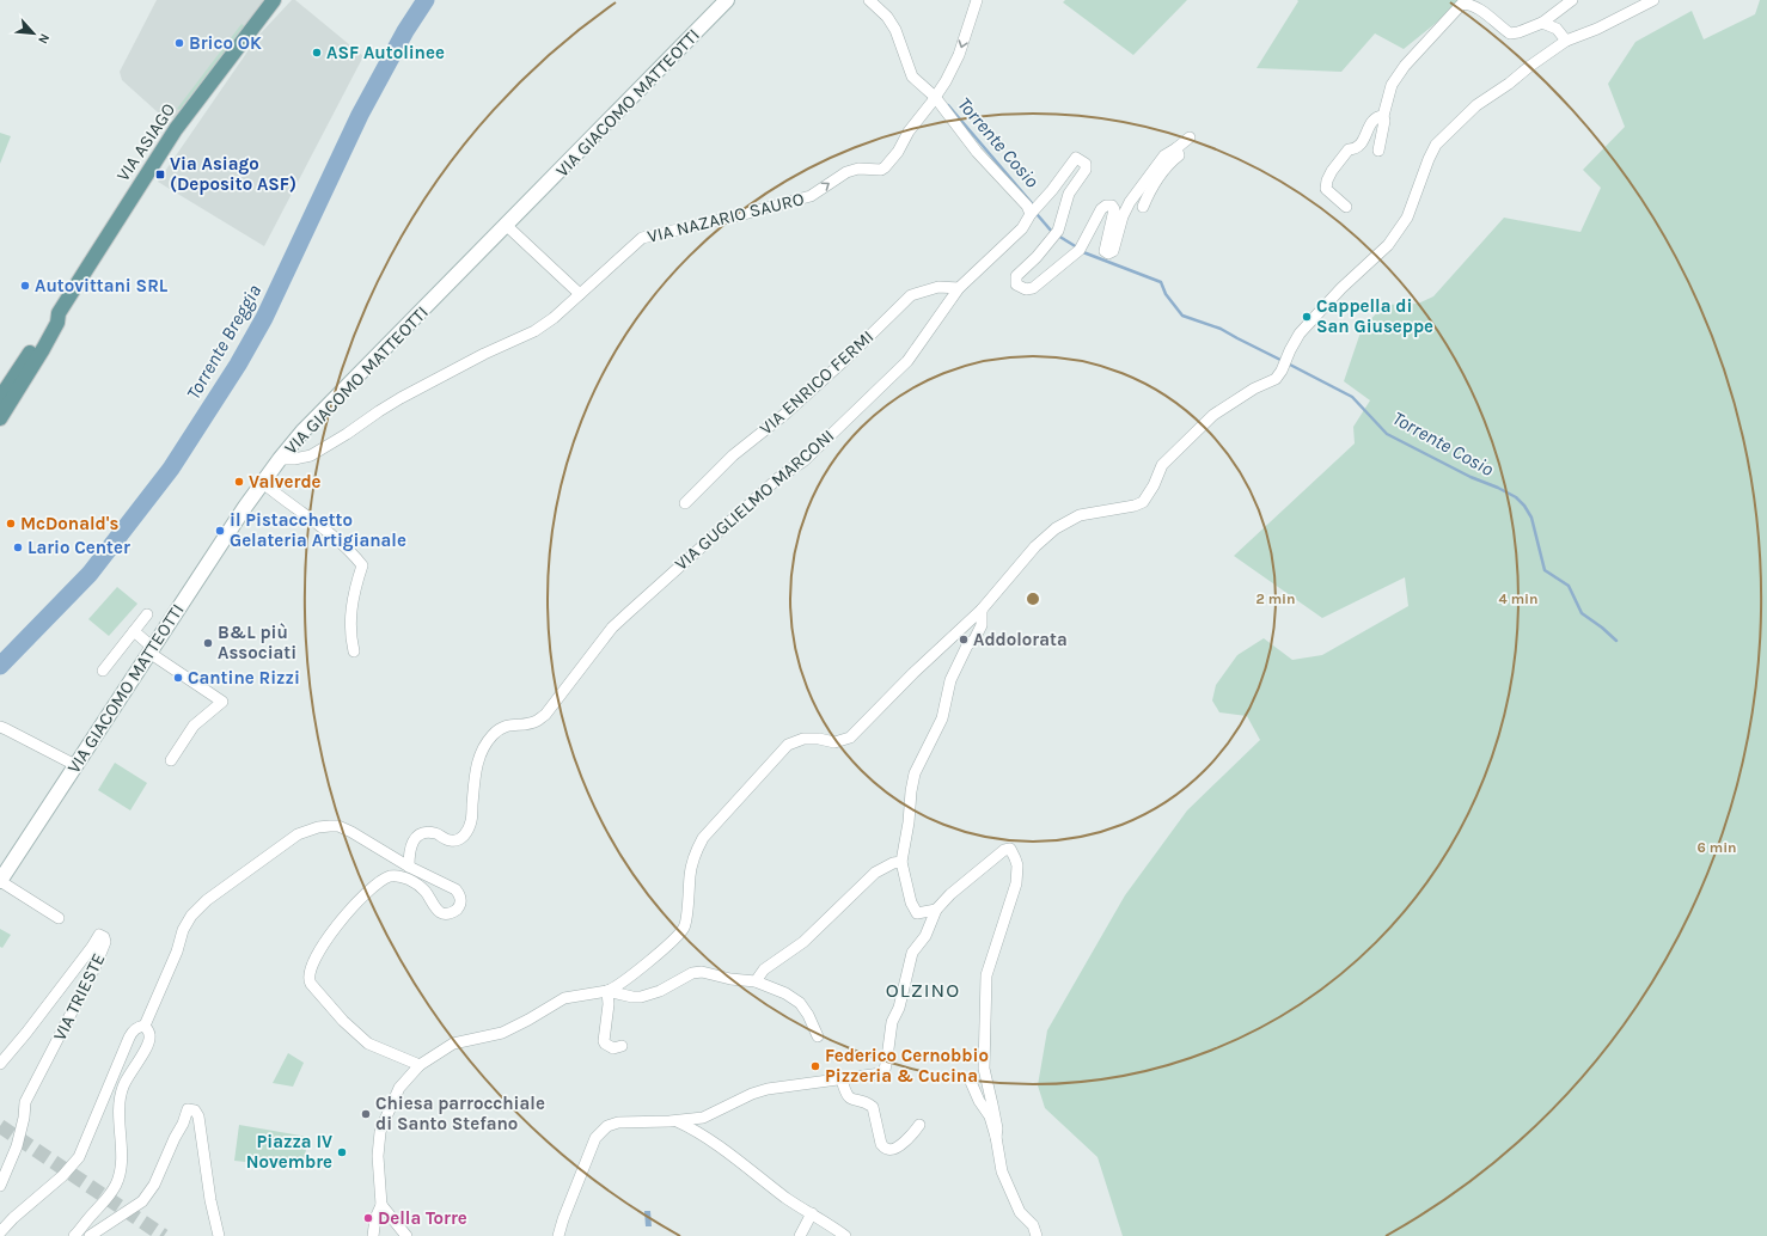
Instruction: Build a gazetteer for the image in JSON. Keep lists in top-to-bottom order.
{
  "streets": {
    "main road": ["VIA ASIAGO"],
    "street": [
      "VIA GIACOMO MATTEOTTI",
      "VIA NAZARIO SAURO",
      "VIA ENRICO FERMI",
      "VIA GUGLIELMO MARCONI",
      "VIA TRIESTE"
    ]
  },
  "crossings": [
    ["VIA GIACOMO MATTEOTTI", "VIA NAZARIO SAURO"],
    ["VIA ENRICO FERMI", "VIA GUGLIELMO MARCONI"]
  ],
  "districts": ["OLZINO"],
  "water": ["Torrente Cosio", "Torrente Breggia"],
  "places": {
    "other": [
      "Brico OK",
      "ASF Autolinee",
      "Autovittani SRL",
      "Cappella di San Giuseppe",
      "Valverde",
      "McDonald's",
      "il Pistacchetto Gelateria Artigianale",
      "Lario Center",
      "Addolorata",
      "B&L più Associati",
      "Cantine Rizzi",
      "Federico Cernobbio Pizzeria & Cucina",
      "Chiesa parrocchiale di Santo Stefano",
      "Piazza IV Novembre",
      "Della Torre"
    ],
    "transit": ["Via Asiago (Deposito ASF)"]
  },
  "north": "bottom right",
  "rings": ["2 min", "4 min", "6 min"]
}
